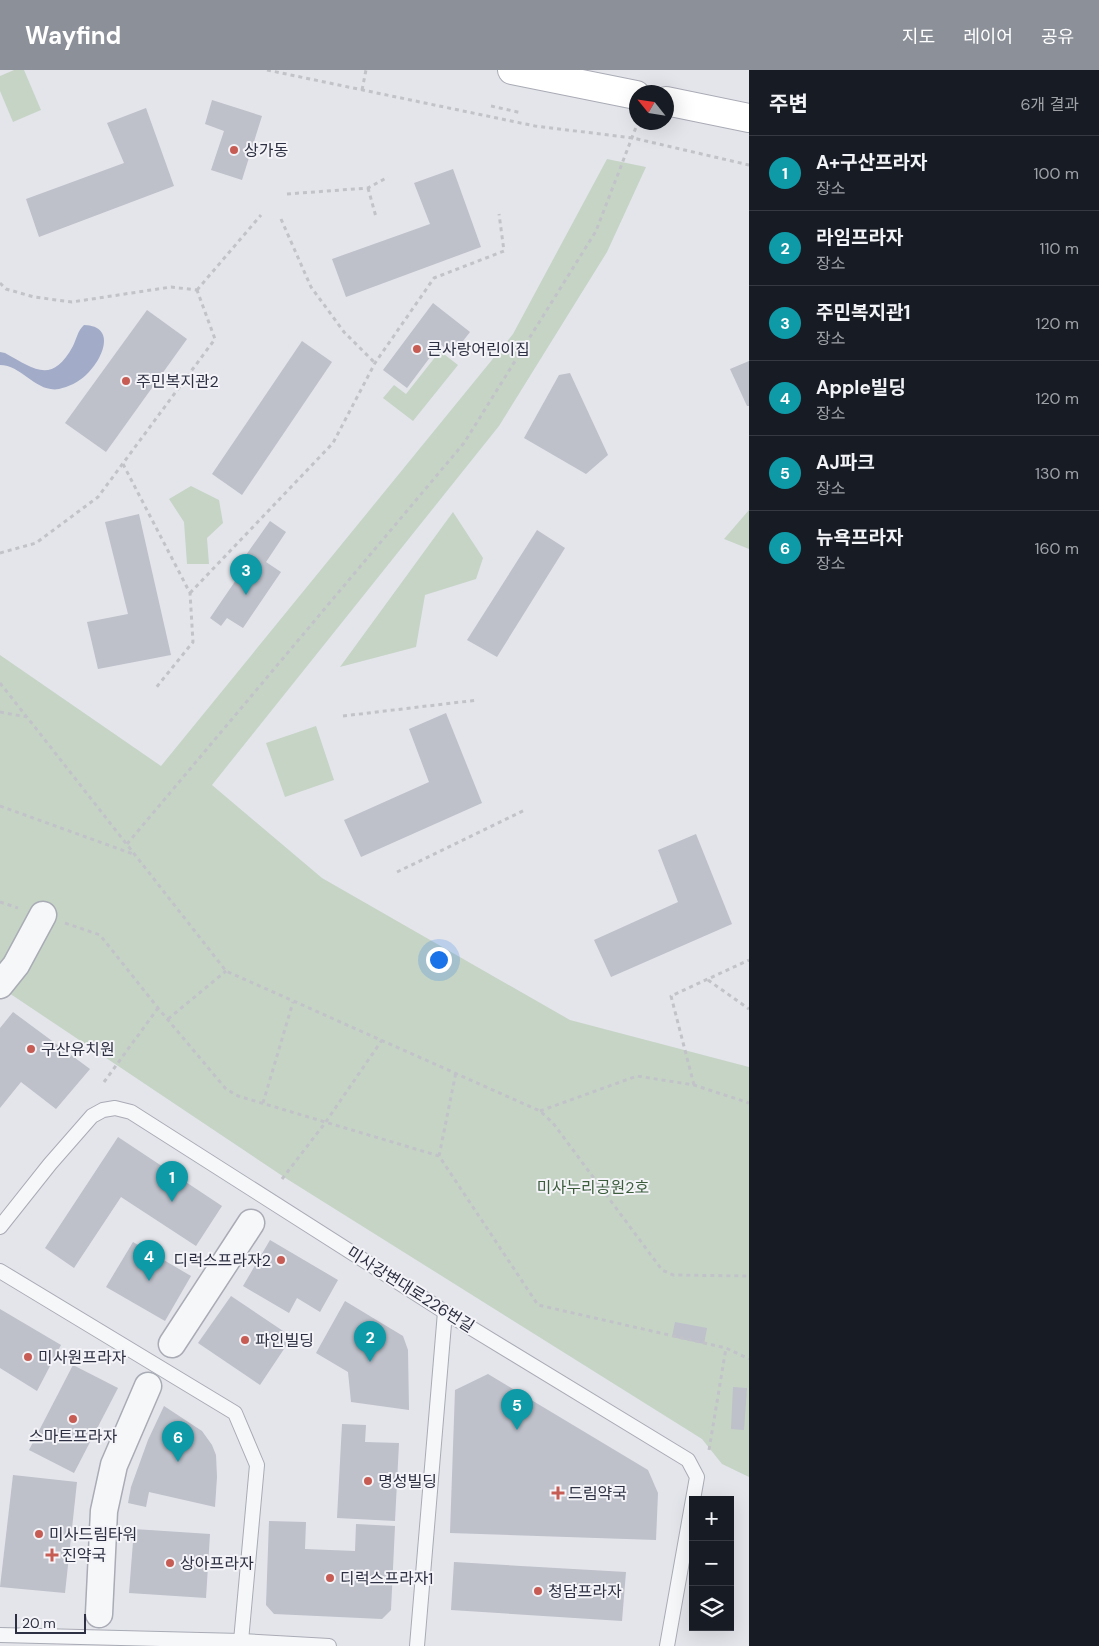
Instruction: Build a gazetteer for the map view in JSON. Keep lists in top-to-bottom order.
{
  "streets": {
    "lane": ["미사강변대로226번길"]
  },
  "parks": ["미사누리공원2호"],
  "places": {
    "other": [
      "상가동",
      "큰사랑어린이집",
      "주민복지관2",
      "구산유치원",
      "디럭스프라자2",
      "파인빌딩",
      "미사원프라자",
      "스마트프라자",
      "명성빌딩",
      "미사드림타워",
      "상아프라자",
      "디럭스프라자1",
      "청담프라자"
    ],
    "health": ["드림약국", "진약국"]
  },
  "scale_bar": "20 m",
  "north": "top left",
  "page": {
    "header": "Wayfind",
    "nav": ["지도", "레이어", "공유"],
    "heading": ["주변", "6개 결과"],
    "list": [
      {
        "mark": "1",
        "name": "A+구산프라자",
        "note": "장소",
        "value": "100 m"
      },
      {
        "mark": "2",
        "name": "라임프라자",
        "note": "장소",
        "value": "110 m"
      },
      {
        "mark": "3",
        "name": "주민복지관1",
        "note": "장소",
        "value": "120 m"
      },
      {
        "mark": "4",
        "name": "Apple빌딩",
        "note": "장소",
        "value": "120 m"
      },
      {
        "mark": "5",
        "name": "AJ파크",
        "note": "장소",
        "value": "130 m"
      },
      {
        "mark": "6",
        "name": "뉴욕프라자",
        "note": "장소",
        "value": "160 m"
      }
    ],
    "pins": [
      "3",
      "1",
      "4",
      "2",
      "5",
      "6"
    ],
    "map_buttons": ["+", "−"],
    "scale": "20 m"
  }
}
